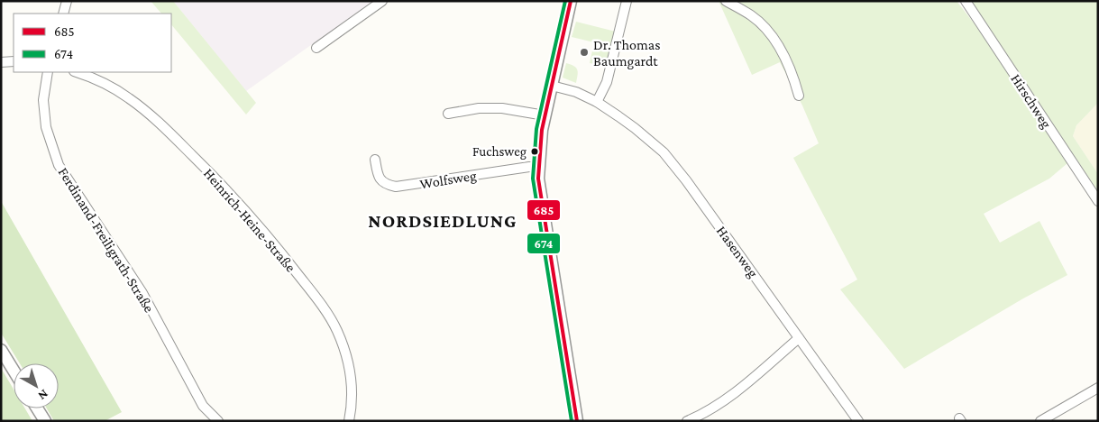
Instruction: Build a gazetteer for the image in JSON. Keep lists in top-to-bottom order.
{
  "streets": {
    "street": [
      "Hirschweg",
      "Wolfsweg",
      "Heinrich-Heine-Straße",
      "Ferdinand-Freiligrath-Straße",
      "Hasenweg"
    ]
  },
  "districts": ["NORDSIEDLUNG"],
  "places": ["Dr. Thomas Baumgardt", "Fuchsweg"],
  "lines": ["transit line 685", "transit line 674"],
  "legend": ["685", "674"],
  "north": "bottom right"
}
